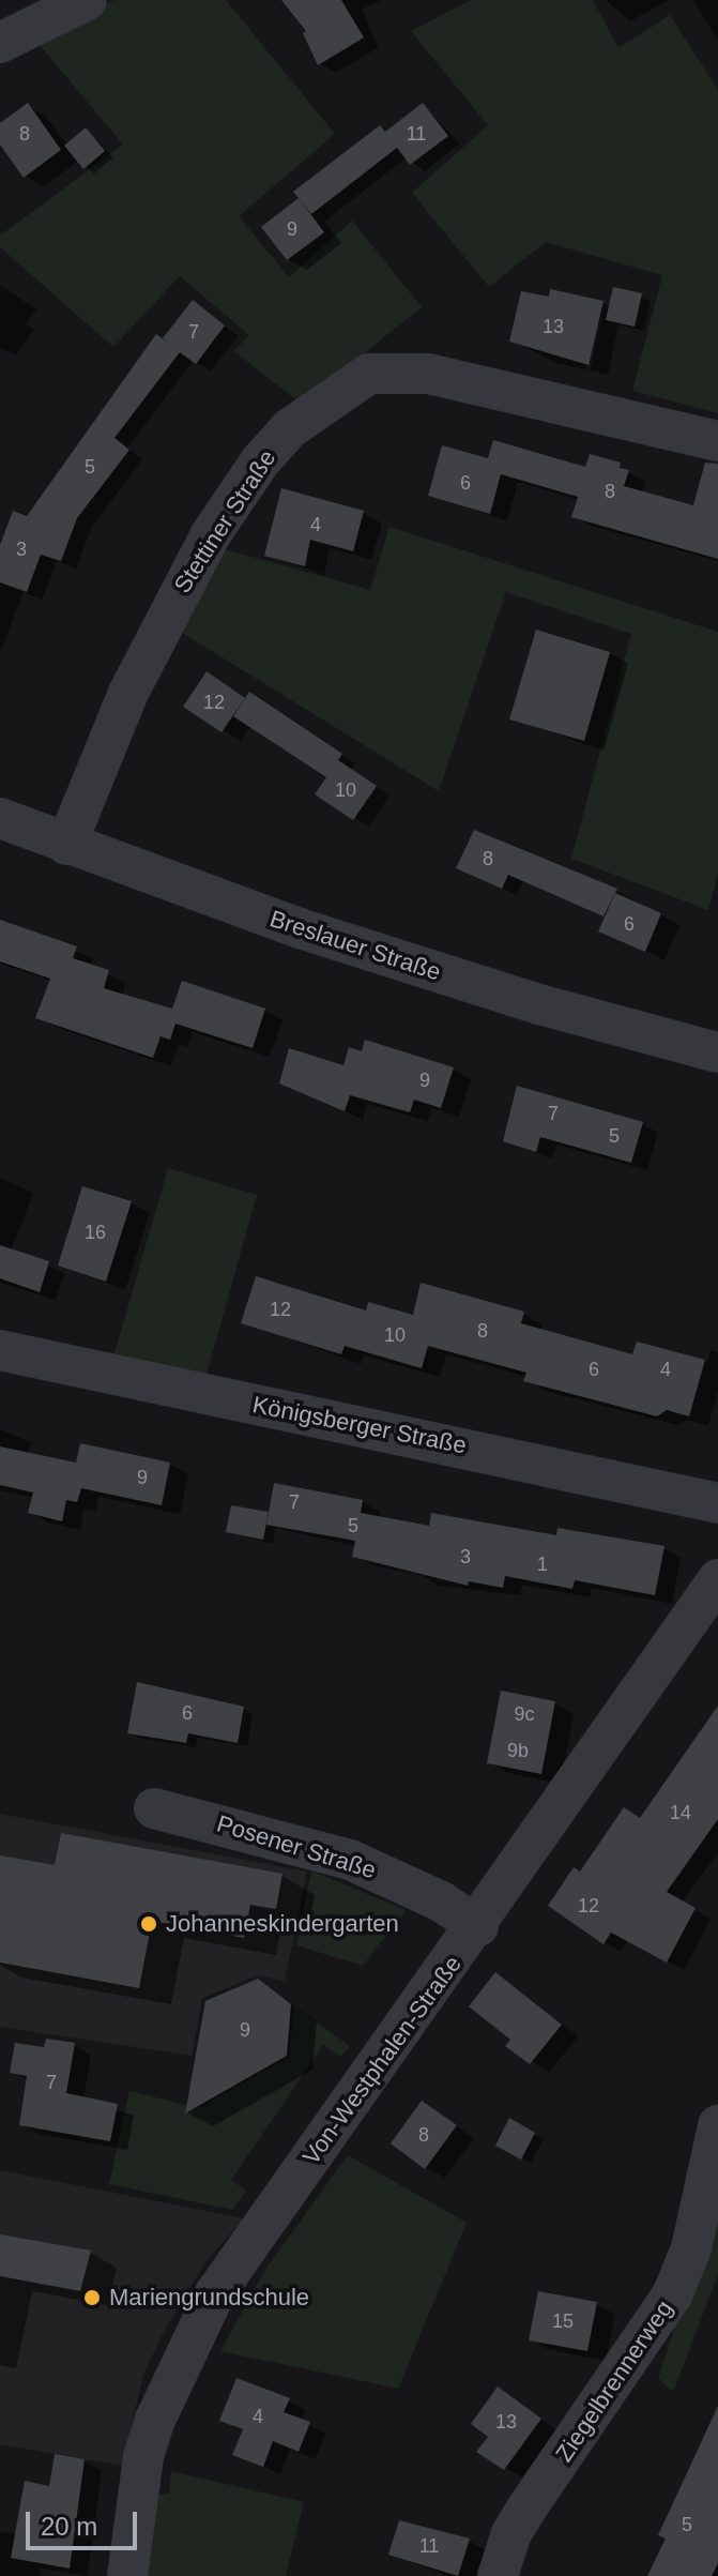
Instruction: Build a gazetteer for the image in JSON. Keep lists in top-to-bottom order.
{
  "streets": {
    "street": [
      "Stettiner Straße",
      "Breslauer Straße",
      "Königsberger Straße",
      "Posener Straße",
      "Von-Westphalen-Straße",
      "Ziegelbrennerweg"
    ]
  },
  "crossings": [
    ["Stettiner Straße", "Breslauer Straße"],
    ["Posener Straße", "Von-Westphalen-Straße"]
  ],
  "places": ["Johanneskindergarten", "Mariengrundschule"],
  "house_numbers": [
    "8",
    "11",
    "9",
    "13",
    "7",
    "5",
    "6",
    "8",
    "4",
    "3",
    "12",
    "10",
    "8",
    "6",
    "9",
    "7",
    "5",
    "16",
    "12",
    "8",
    "10",
    "6",
    "4",
    "9",
    "7",
    "5",
    "3",
    "1",
    "6",
    "9c",
    "9b",
    "14",
    "12",
    "9",
    "7",
    "8",
    "15",
    "4",
    "13",
    "5",
    "11"
  ],
  "scale_bar": "20 m"
}
